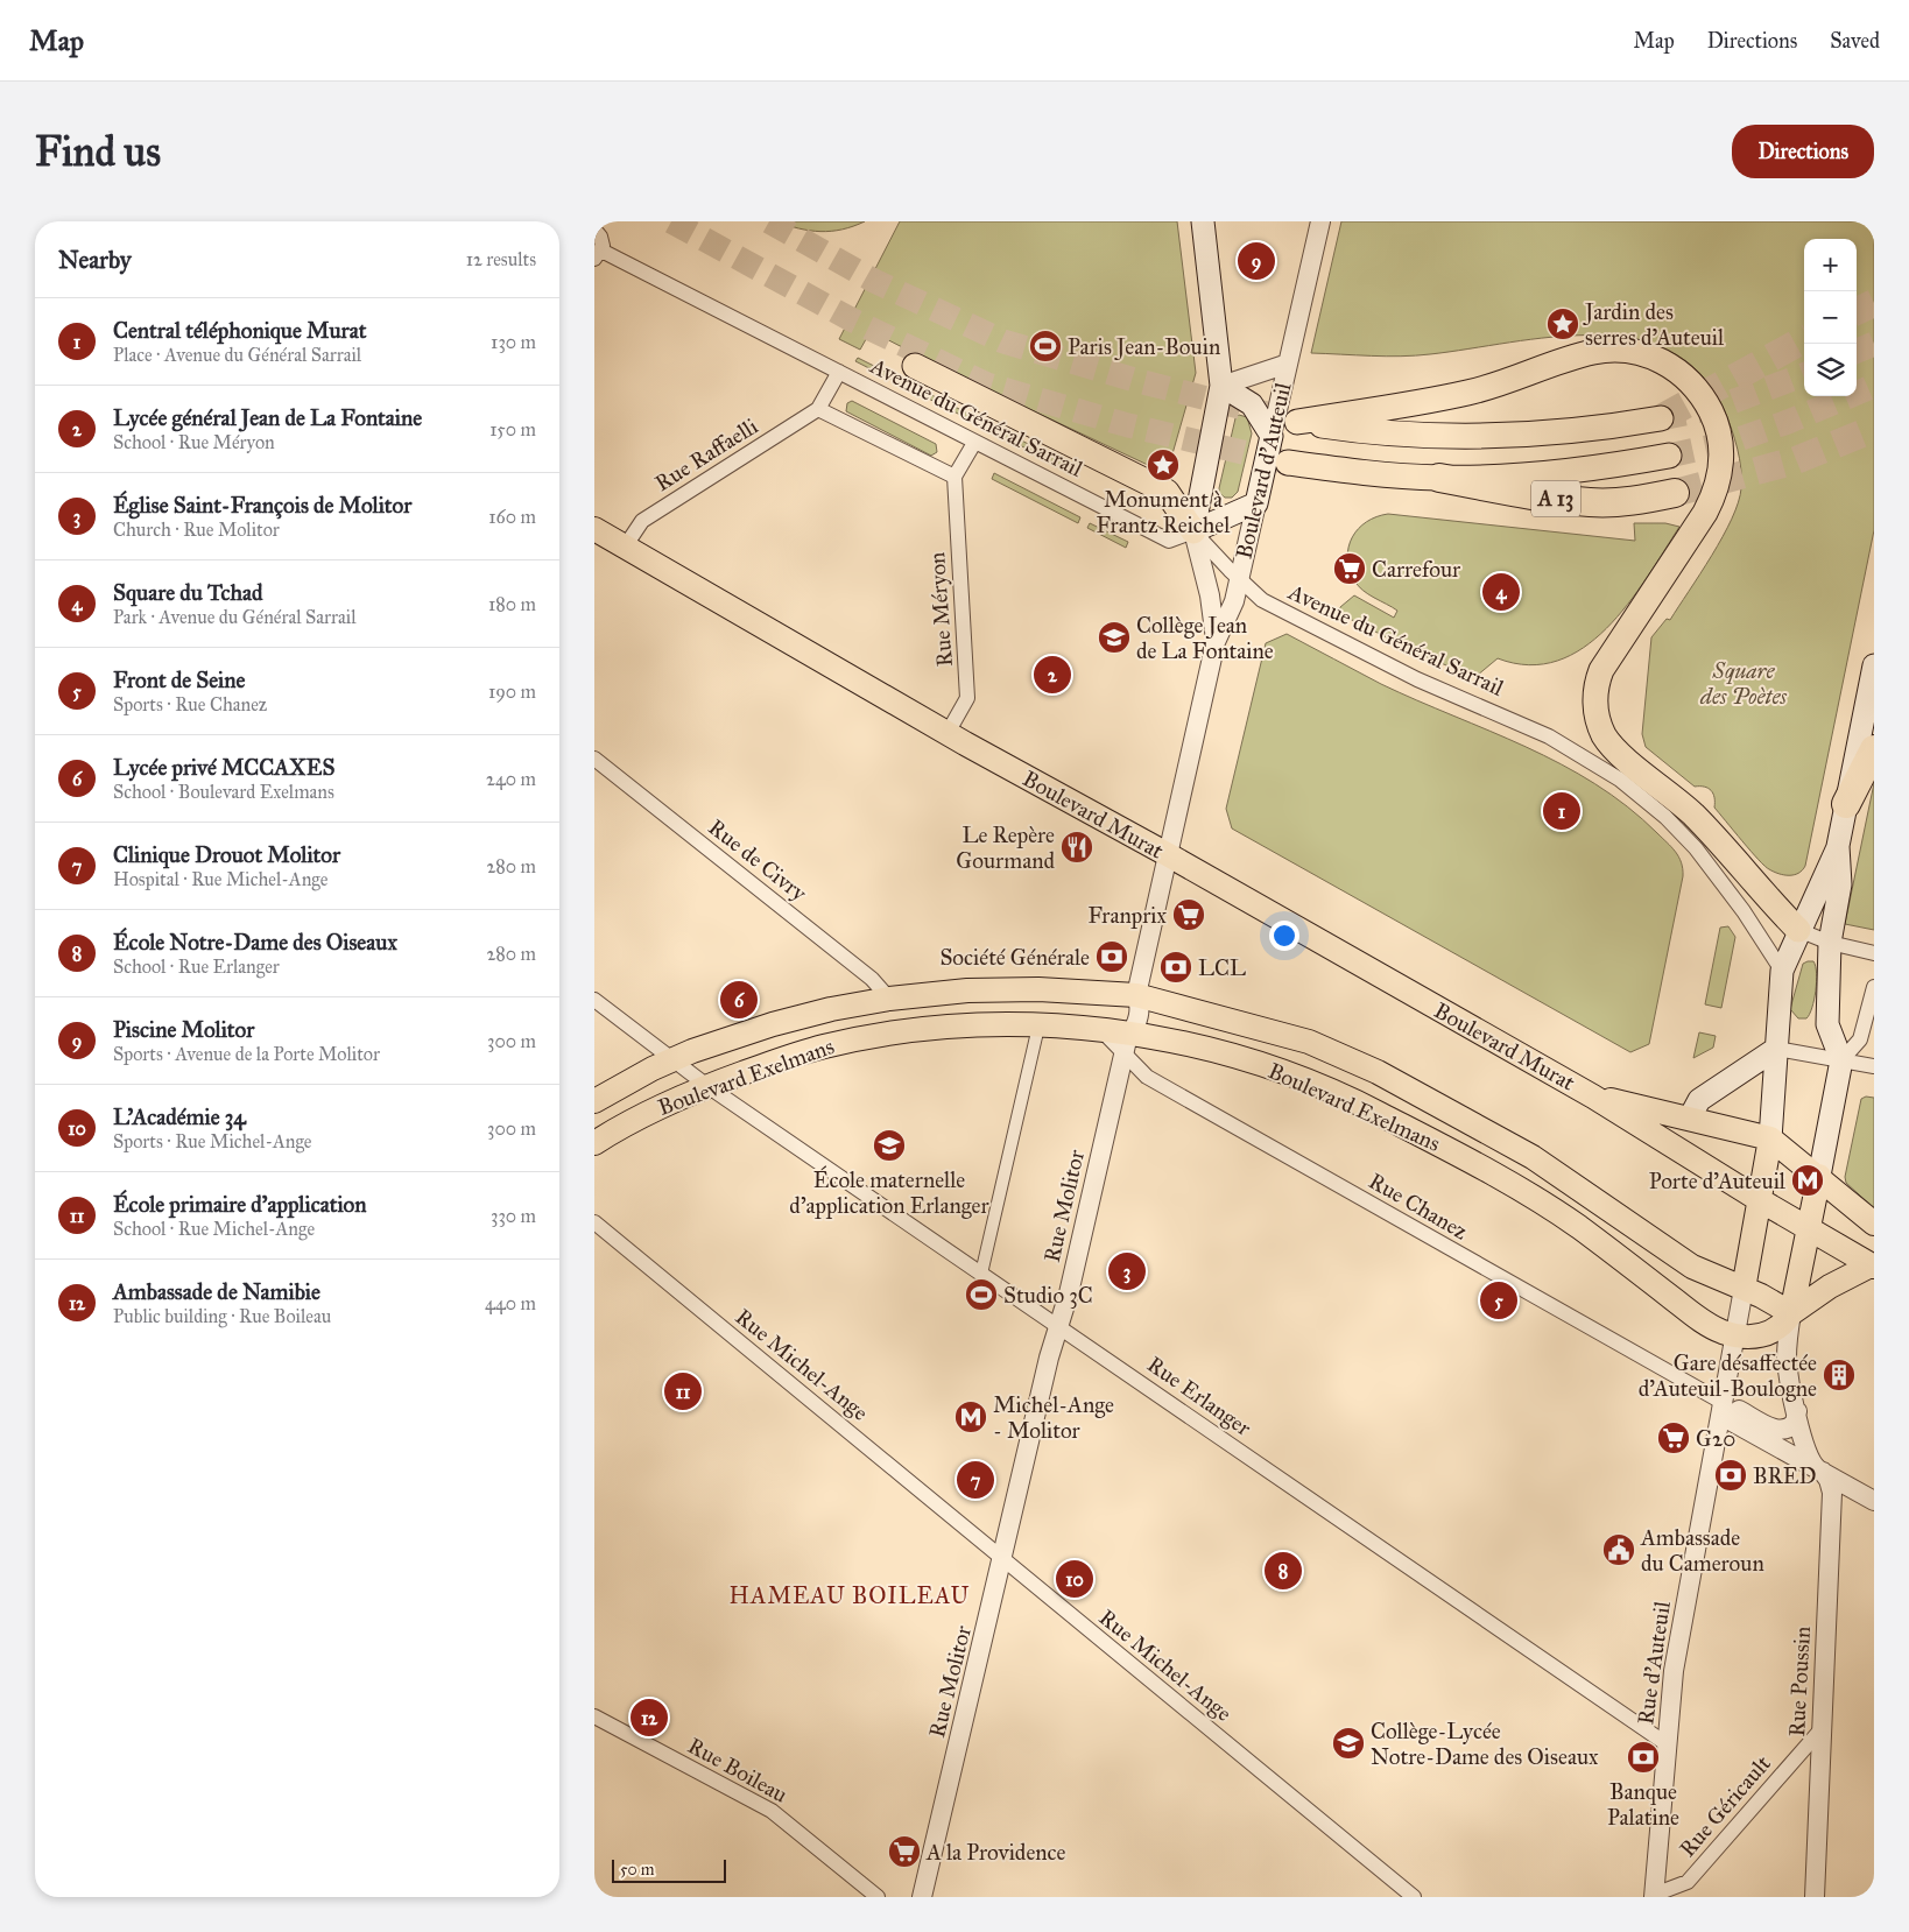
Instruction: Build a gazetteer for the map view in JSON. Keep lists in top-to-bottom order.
{
  "streets": {
    "highway": ["A 13"],
    "main road": ["Boulevard d'Auteuil", "Boulevard Murat", "Boulevard Exelmans"],
    "street": [
      "Avenue du Général Sarrail",
      "Rue Raffaelli",
      "Rue Méryon",
      "Rue de Civry",
      "Rue Molitor",
      "Rue Chanez",
      "Rue Michel-Ange",
      "Rue Erlanger",
      "Rue d'Auteuil",
      "Rue Poussin",
      "Rue Boileau",
      "Rue Géricault"
    ]
  },
  "crossings": [
    ["Avenue du Général Sarrail", "Boulevard d'Auteuil"],
    ["Rue Raffaelli", "Boulevard Murat"],
    ["Boulevard d'Auteuil", "Rue Molitor"],
    ["Rue Méryon", "Boulevard Murat"],
    ["Boulevard Murat", "Rue Molitor"],
    ["Rue de Civry", "Boulevard Exelmans"],
    ["Boulevard Exelmans", "Rue Molitor"],
    ["Boulevard Exelmans", "Rue Chanez"],
    ["Boulevard Exelmans", "Rue Erlanger"],
    ["Boulevard Exelmans", "Rue d'Auteuil"],
    ["Boulevard Exelmans", "Rue Poussin"],
    ["Rue Molitor", "Rue Chanez"],
    ["Rue Molitor", "Rue Michel-Ange"],
    ["Rue Molitor", "Rue Erlanger"],
    ["Rue Chanez", "Rue d'Auteuil"],
    ["Rue Erlanger", "Rue d'Auteuil"],
    ["Rue d'Auteuil", "Rue Géricault"],
    ["Rue Poussin", "Rue Géricault"]
  ],
  "districts": ["HAMEAU BOILEAU"],
  "parks": ["Square des Poètes"],
  "places": {
    "place": ["Jardin des serres d’Auteuil", "Monument à Frantz Reichel"],
    "sports": ["Paris Jean-Bouin", "Studio 3C"],
    "supermarket": [
      "Carrefour",
      "Franprix",
      "G20",
      "A la Providence"
    ],
    "school or university": ["Collège Jean de La Fontaine", "École maternelle d'application Erlanger", "Collège-Lycée Notre-Dame des Oiseaux"],
    "restaurant": ["Le Repère Gourmand"],
    "bank": [
      "Société Générale",
      "LCL",
      "BRED",
      "Banque Palatine"
    ],
    "metro station": ["Porte d'Auteuil", "Michel-Ange - Molitor"],
    "building": ["Gare désaffectée d'Auteuil-Boulogne"],
    "public building": ["Ambassade du Cameroun"]
  },
  "scale_bar": "50 m",
  "page": {
    "header": "Map",
    "nav": ["Map", "Directions", "Saved"],
    "buttons": "Directions",
    "title": "Find us",
    "heading": ["Nearby", "12 results"],
    "map_buttons": ["+", "−"],
    "pins": [
      "9",
      "4",
      "2",
      "1",
      "6",
      "3",
      "5",
      "11",
      "7",
      "8",
      "10",
      "12"
    ],
    "list": [
      {
        "mark": "1",
        "name": "Central téléphonique Murat",
        "note": "Place · Avenue du Général Sarrail",
        "value": "130 m"
      },
      {
        "mark": "2",
        "name": "Lycée général Jean de La Fontaine",
        "note": "School · Rue Méryon",
        "value": "150 m"
      },
      {
        "mark": "3",
        "name": "Église Saint-François de Molitor",
        "note": "Church · Rue Molitor",
        "value": "160 m"
      },
      {
        "mark": "4",
        "name": "Square du Tchad",
        "note": "Park · Avenue du Général Sarrail",
        "value": "180 m"
      },
      {
        "mark": "5",
        "name": "Front de Seine",
        "note": "Sports · Rue Chanez",
        "value": "190 m"
      },
      {
        "mark": "6",
        "name": "Lycée privé MCCAXES",
        "note": "School · Boulevard Exelmans",
        "value": "240 m"
      },
      {
        "mark": "7",
        "name": "Clinique Drouot Molitor",
        "note": "Hospital · Rue Michel-Ange",
        "value": "280 m"
      },
      {
        "mark": "8",
        "name": "École Notre-Dame des Oiseaux",
        "note": "School · Rue Erlanger",
        "value": "280 m"
      },
      {
        "mark": "9",
        "name": "Piscine Molitor",
        "note": "Sports · Avenue de la Porte Molitor",
        "value": "300 m"
      },
      {
        "mark": "10",
        "name": "L’Académie 34",
        "note": "Sports · Rue Michel-Ange",
        "value": "300 m"
      },
      {
        "mark": "11",
        "name": "École primaire d'application",
        "note": "School · Rue Michel-Ange",
        "value": "330 m"
      },
      {
        "mark": "12",
        "name": "Ambassade de Namibie",
        "note": "Public building · Rue Boileau",
        "value": "440 m"
      }
    ],
    "scale": "50 m"
  }
}
